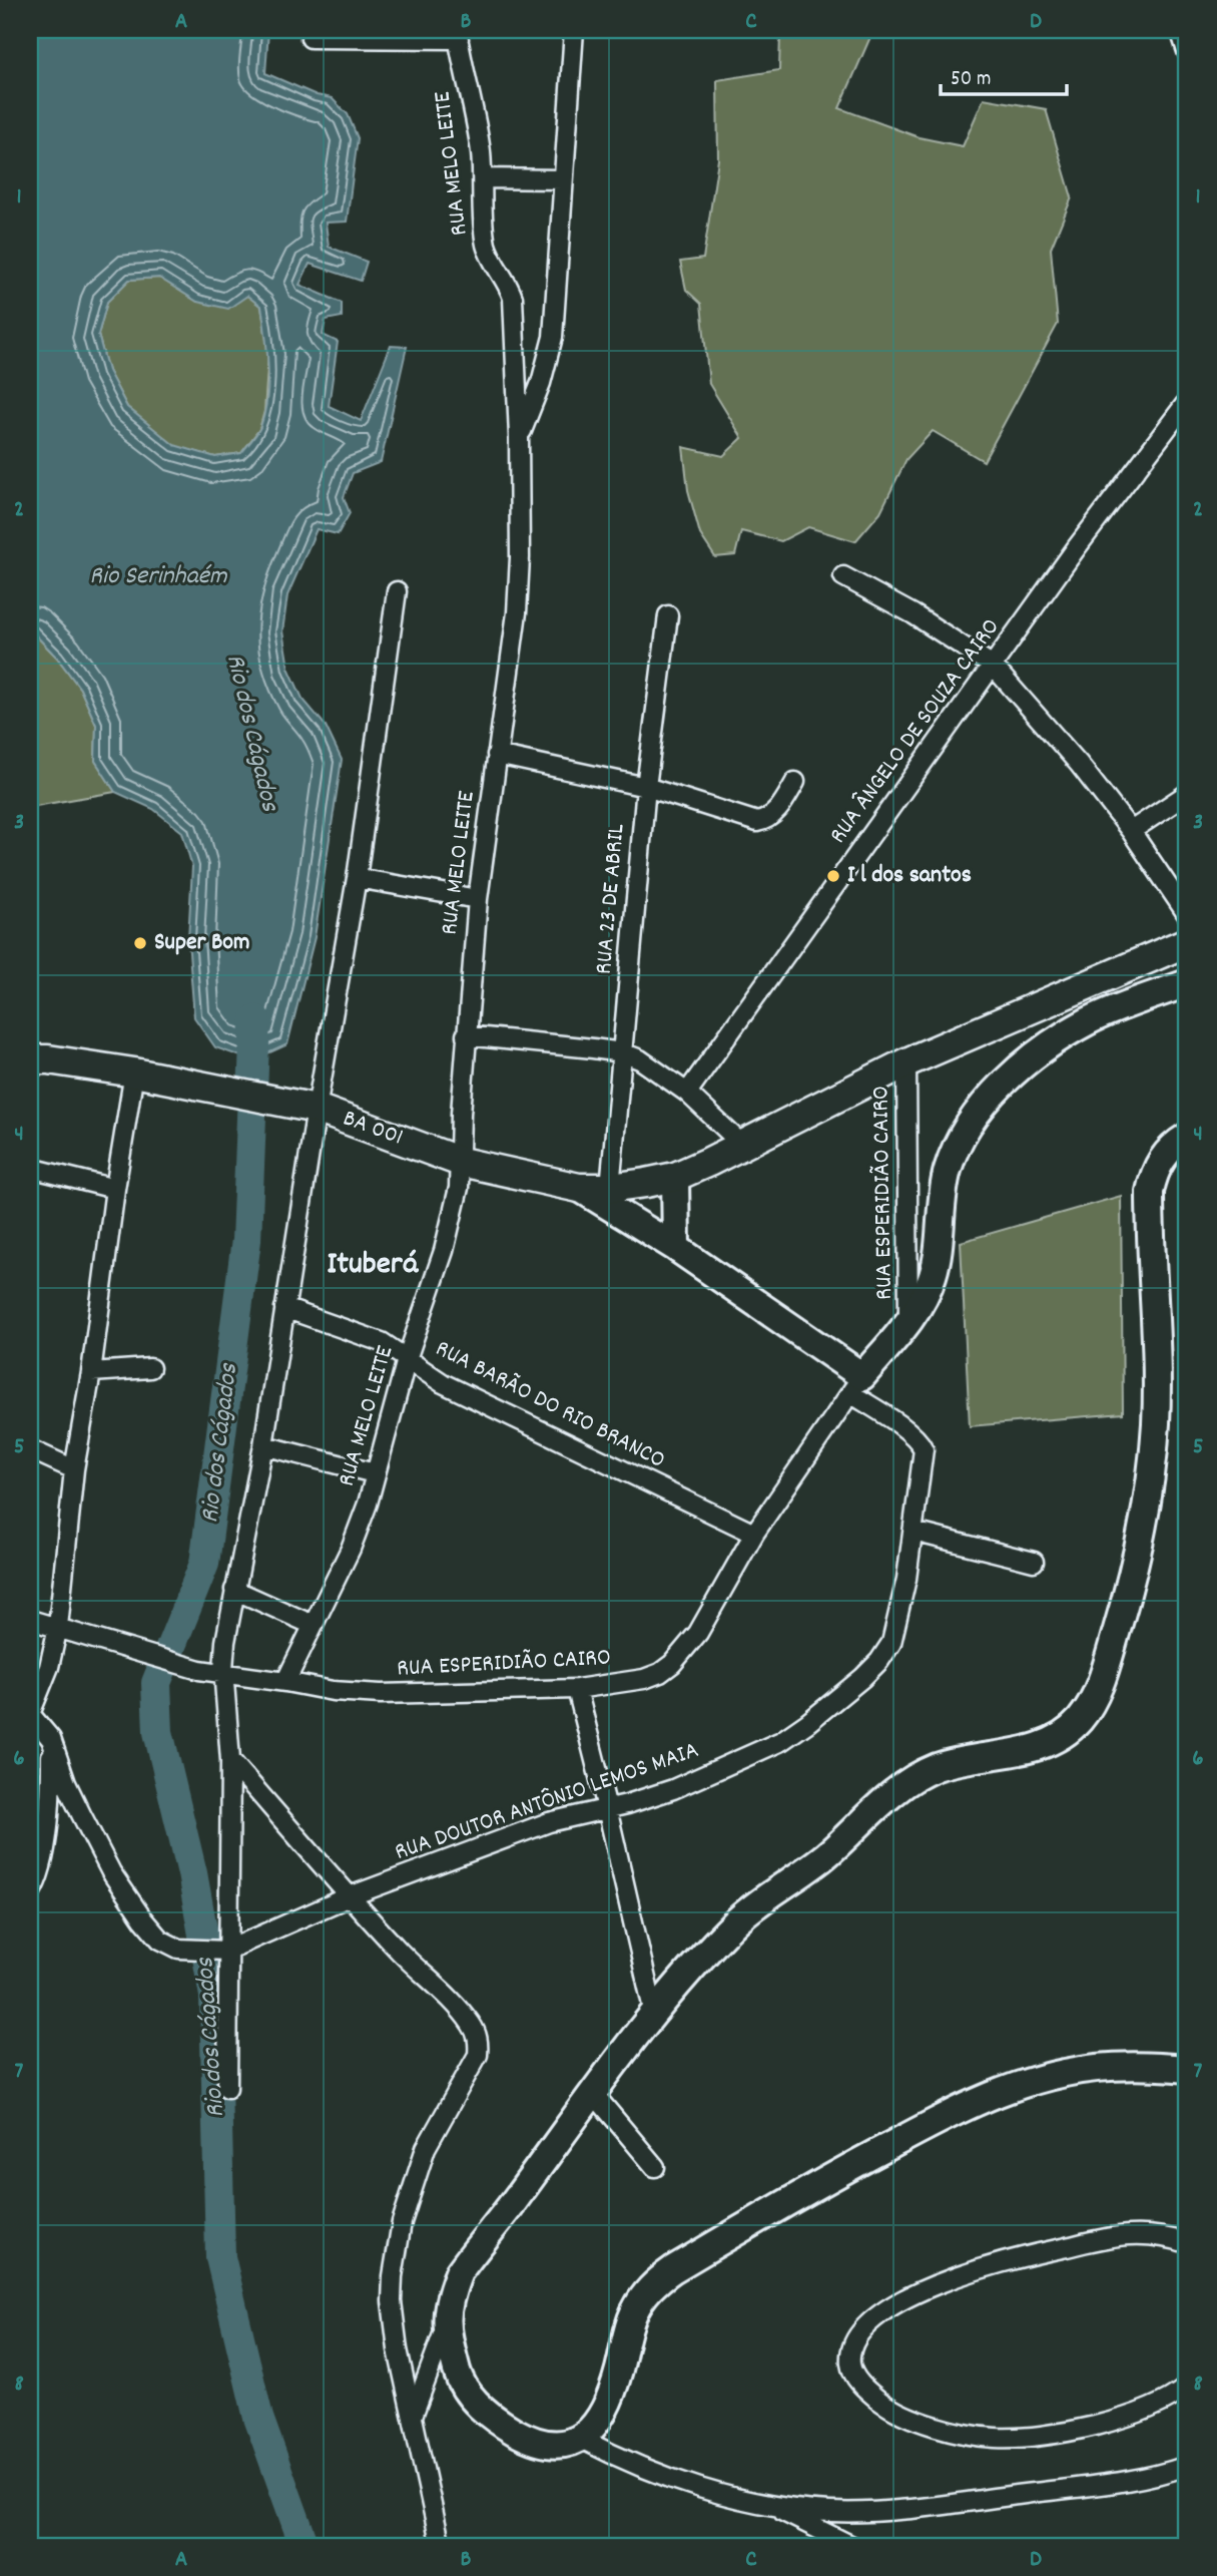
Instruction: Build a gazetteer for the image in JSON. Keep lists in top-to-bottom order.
{
  "streets": {
    "main road": ["BA 001"],
    "street": [
      "RUA MELO LEITE",
      "RUA ÂNGELO DE SOUZA CAIRO",
      "RUA 23 DE ABRIL",
      "RUA ESPERIDIÃO CAIRO",
      "RUA BARÃO DO RIO BRANCO",
      "RUA DOUTOR ANTÔNIO LEMOS MAIA"
    ]
  },
  "crossings": [
    ["RUA MELO LEITE", "BA 001"],
    ["RUA MELO LEITE", "RUA ESPERIDIÃO CAIRO"],
    ["RUA MELO LEITE", "RUA BARÃO DO RIO BRANCO"],
    ["RUA 23 DE ABRIL", "BA 001"],
    ["BA 001", "RUA ESPERIDIÃO CAIRO"],
    ["RUA ESPERIDIÃO CAIRO", "RUA BARÃO DO RIO BRANCO"],
    ["RUA ESPERIDIÃO CAIRO", "RUA DOUTOR ANTÔNIO LEMOS MAIA"]
  ],
  "districts": ["Ituberá"],
  "water": ["Rio Serinhaém", "Rio dos Cágados"],
  "places": ["I l dos santos", "Super Bom"],
  "scale_bar": "50 m",
  "grid": {
    "columns": [
      "A",
      "B",
      "C",
      "D"
    ],
    "rows": [
      "1",
      "2",
      "3",
      "4",
      "5",
      "6",
      "7",
      "8"
    ]
  }
}
